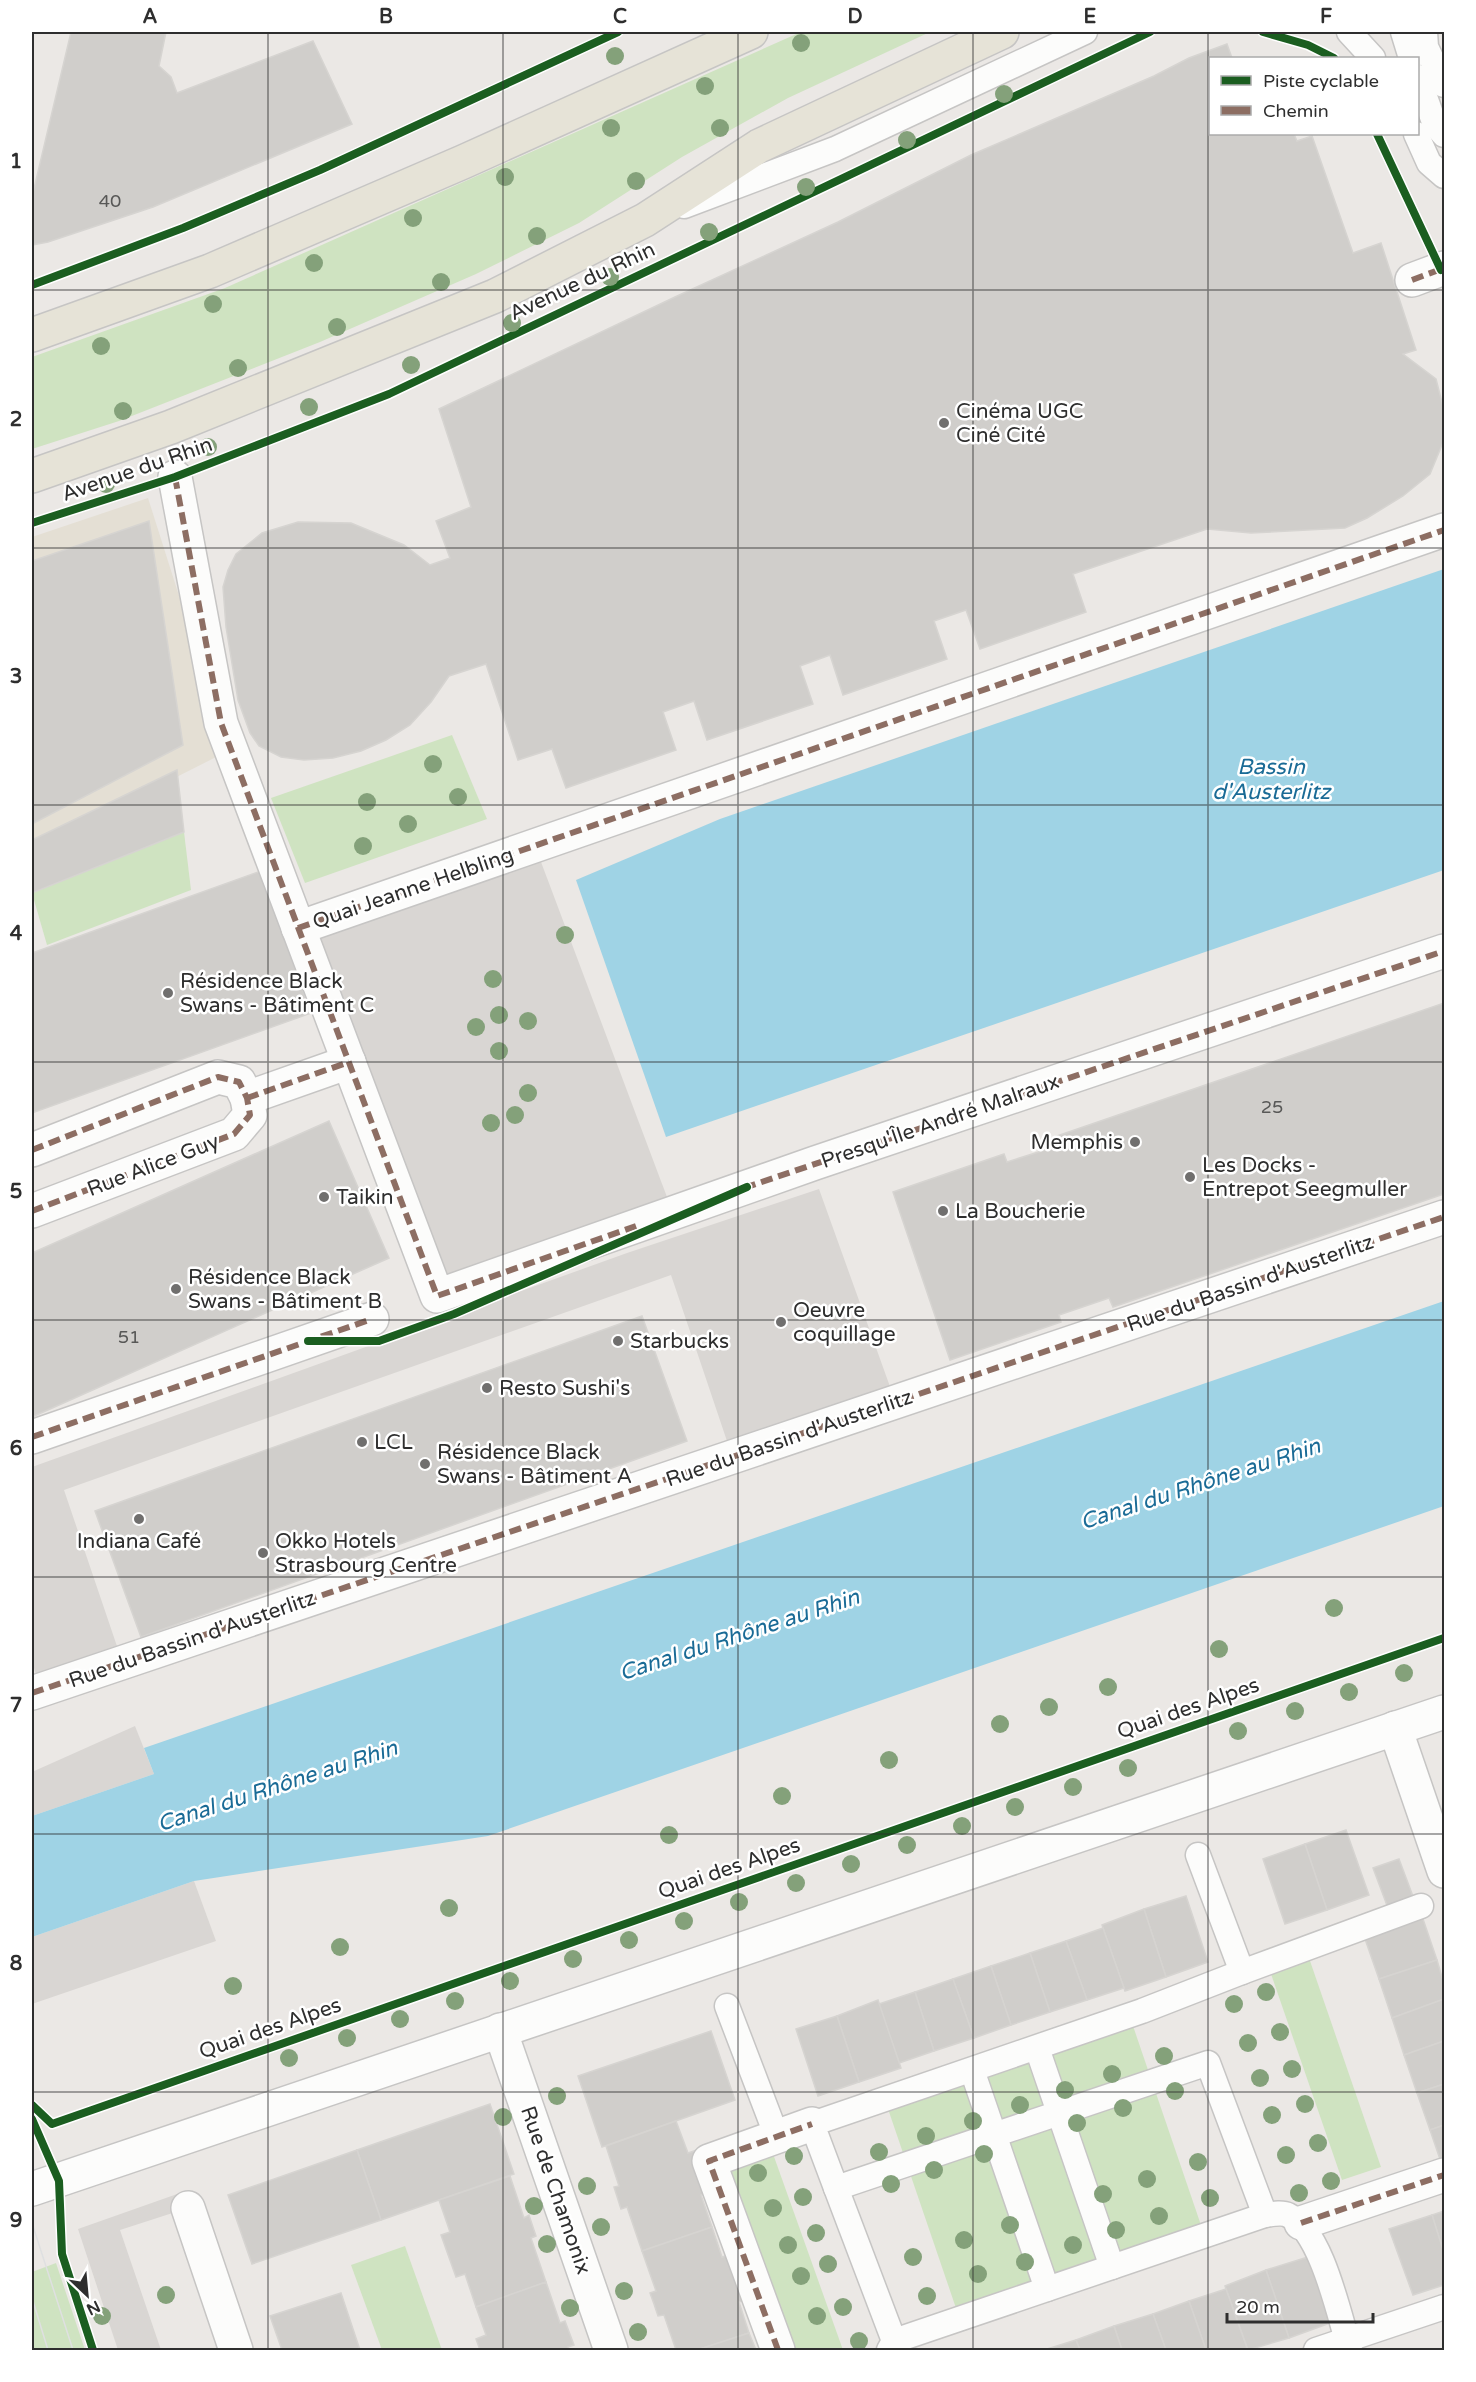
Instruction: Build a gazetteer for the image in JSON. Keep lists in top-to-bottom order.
{
  "streets": {
    "main road": ["Avenue du Rhin"],
    "street": [
      "Quai Jeanne Helbling",
      "Presqu'Île André Malraux",
      "Rue Alice Guy",
      "Rue du Bassin d'Austerlitz",
      "Rue de Chamonix"
    ],
    "cycle path": ["Quai des Alpes"]
  },
  "crossings": [
    ["Quai Jeanne Helbling", "Presqu'Île André Malraux"]
  ],
  "water": ["Bassin d'Austerlitz", "Canal du Rhône au Rhin"],
  "places": [
    "Cinéma UGC Ciné Cité",
    "Résidence Black Swans - Bâtiment C",
    "Memphis",
    "Les Docks - Entrepot Seegmuller",
    "Taikin",
    "La Boucherie",
    "Résidence Black Swans - Bâtiment B",
    "Oeuvre coquillage",
    "Starbucks",
    "Resto Sushi's",
    "LCL",
    "Résidence Black Swans - Bâtiment A",
    "Indiana Café",
    "Okko Hotels Strasbourg Centre"
  ],
  "house_numbers": ["40", "25", "51"],
  "legend": ["Piste cyclable", "Chemin"],
  "scale_bar": "20 m",
  "north": "bottom right",
  "grid": {
    "columns": [
      "A",
      "B",
      "C",
      "D",
      "E",
      "F"
    ],
    "rows": [
      "1",
      "2",
      "3",
      "4",
      "5",
      "6",
      "7",
      "8",
      "9"
    ]
  }
}
